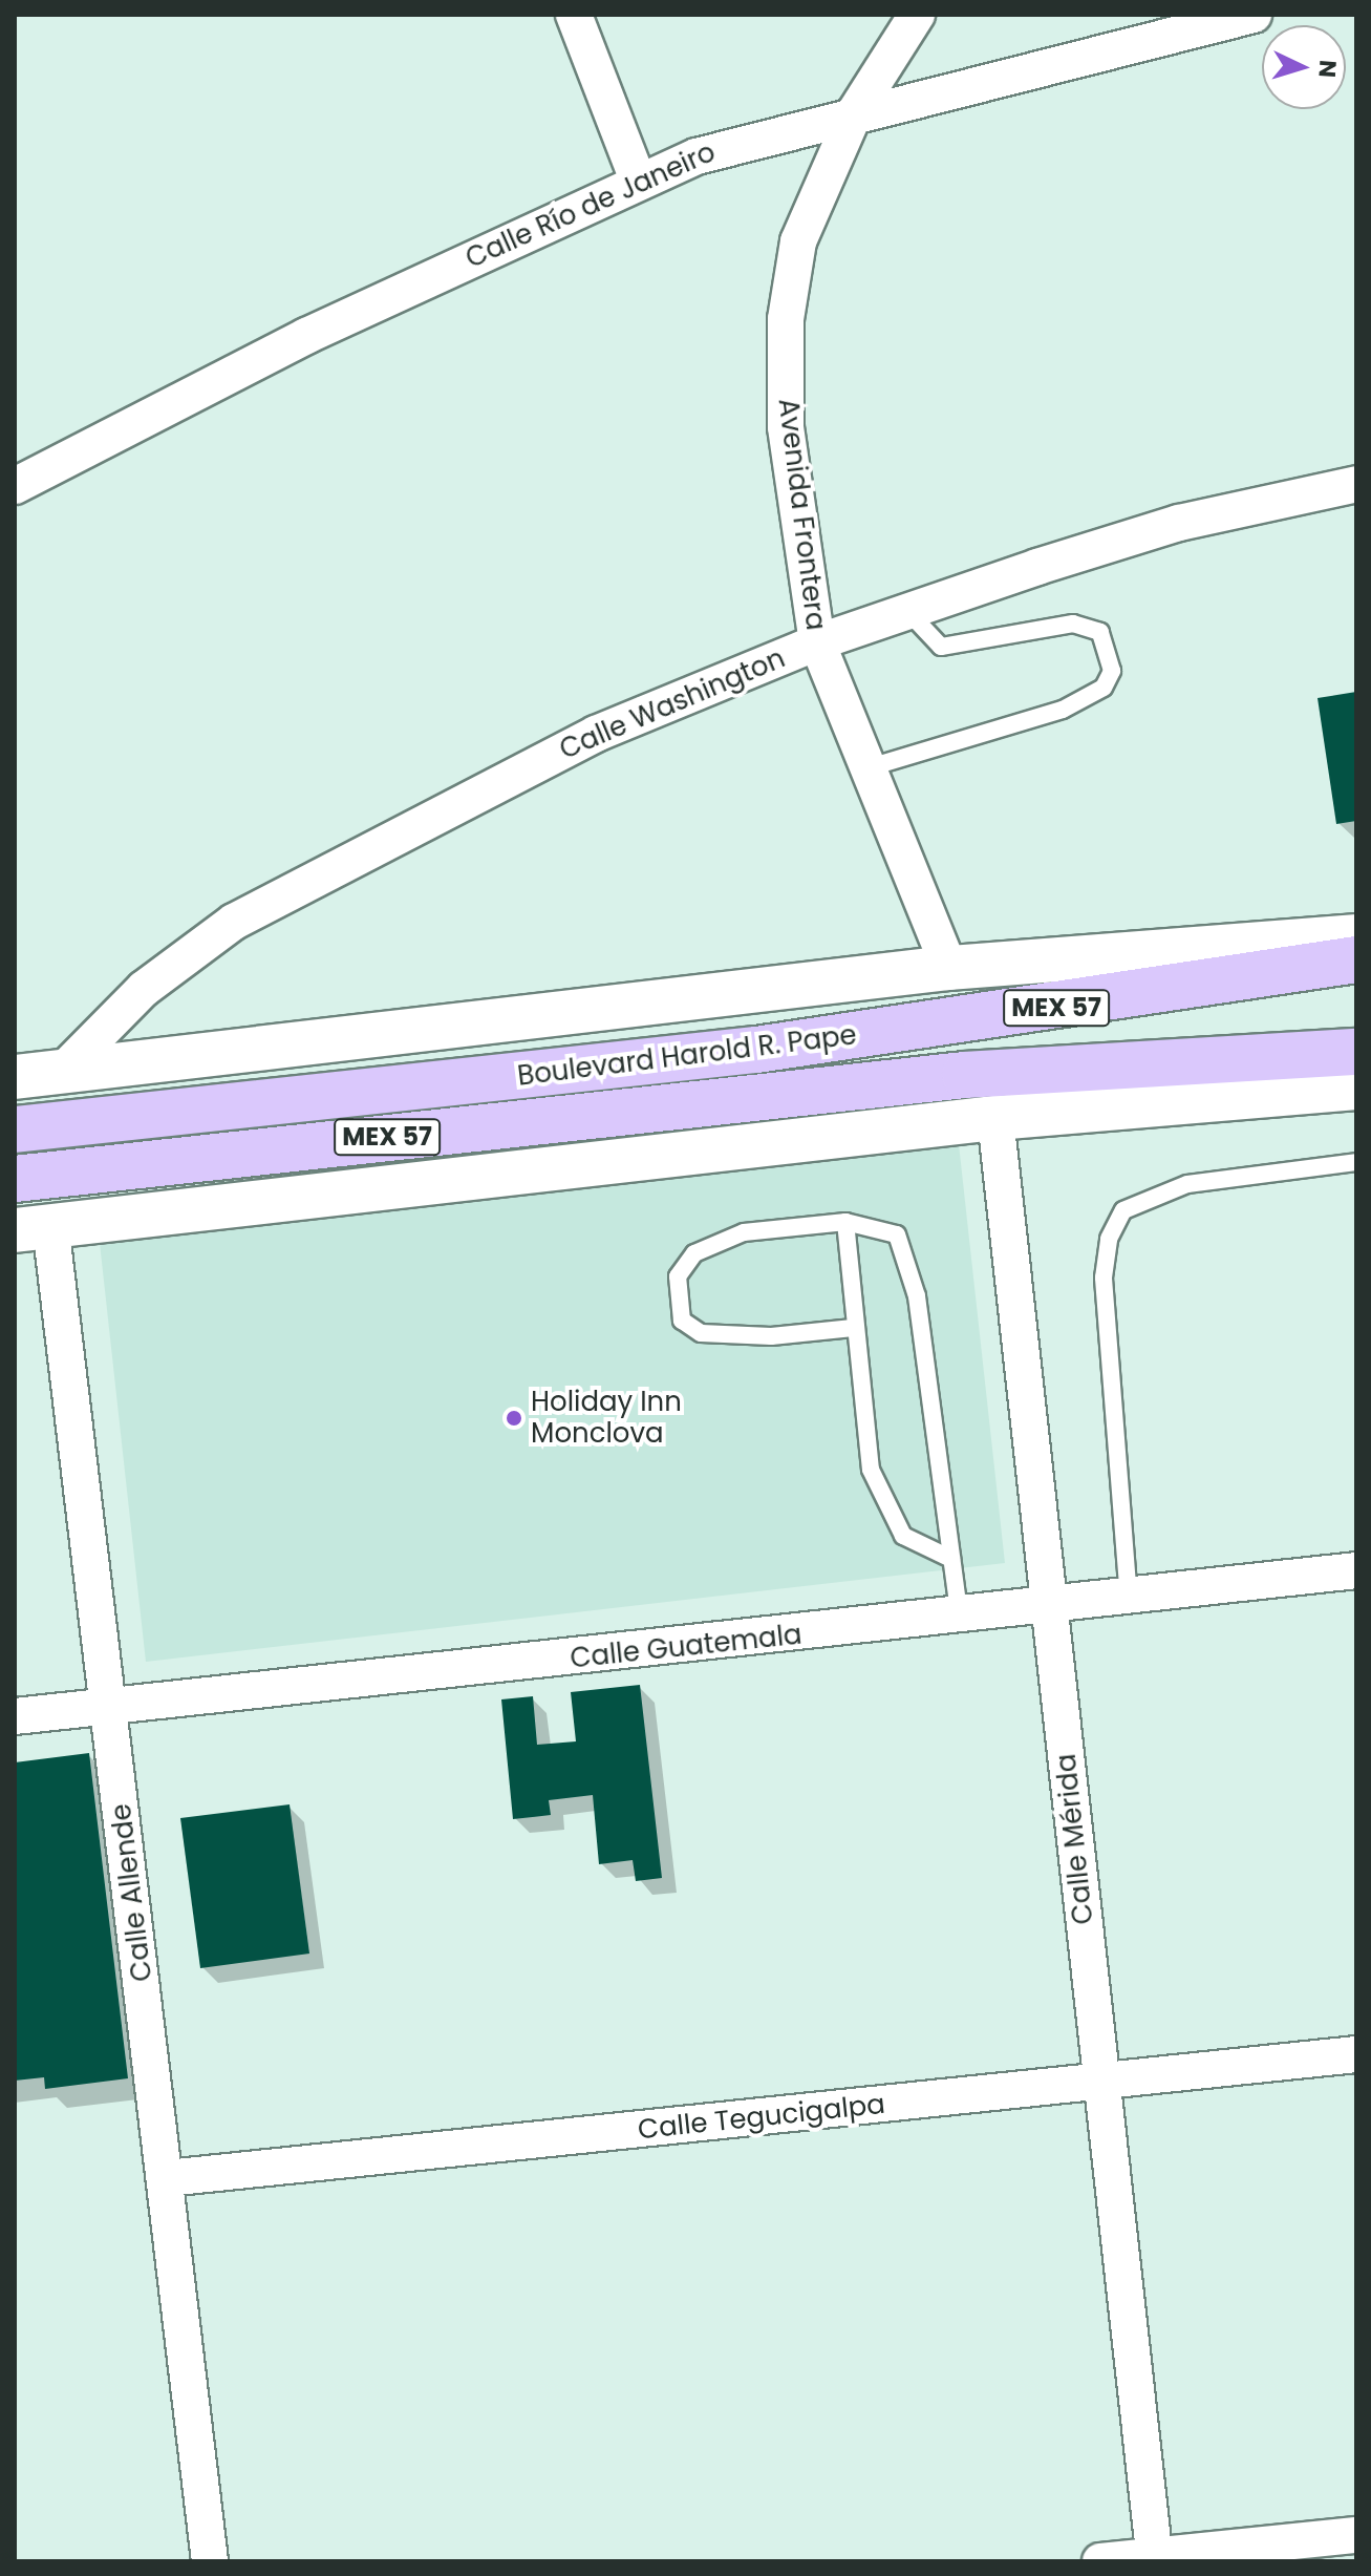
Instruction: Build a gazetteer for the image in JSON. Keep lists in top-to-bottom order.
{
  "streets": {
    "highway": ["MEX 57", "Boulevard Harold R. Pape"],
    "street": [
      "Calle Río de Janeiro",
      "Avenida Frontera",
      "Calle Washington",
      "Calle Guatemala",
      "Calle Mérida",
      "Calle Allende",
      "Calle Tegucigalpa"
    ]
  },
  "crossings": [
    ["Calle Río de Janeiro", "Avenida Frontera"],
    ["Avenida Frontera", "Calle Washington"],
    ["Calle Guatemala", "Calle Mérida"],
    ["Calle Guatemala", "Calle Allende"],
    ["Calle Mérida", "Calle Tegucigalpa"],
    ["Calle Allende", "Calle Tegucigalpa"]
  ],
  "places": ["Holiday Inn Monclova"],
  "north": "right"
}
